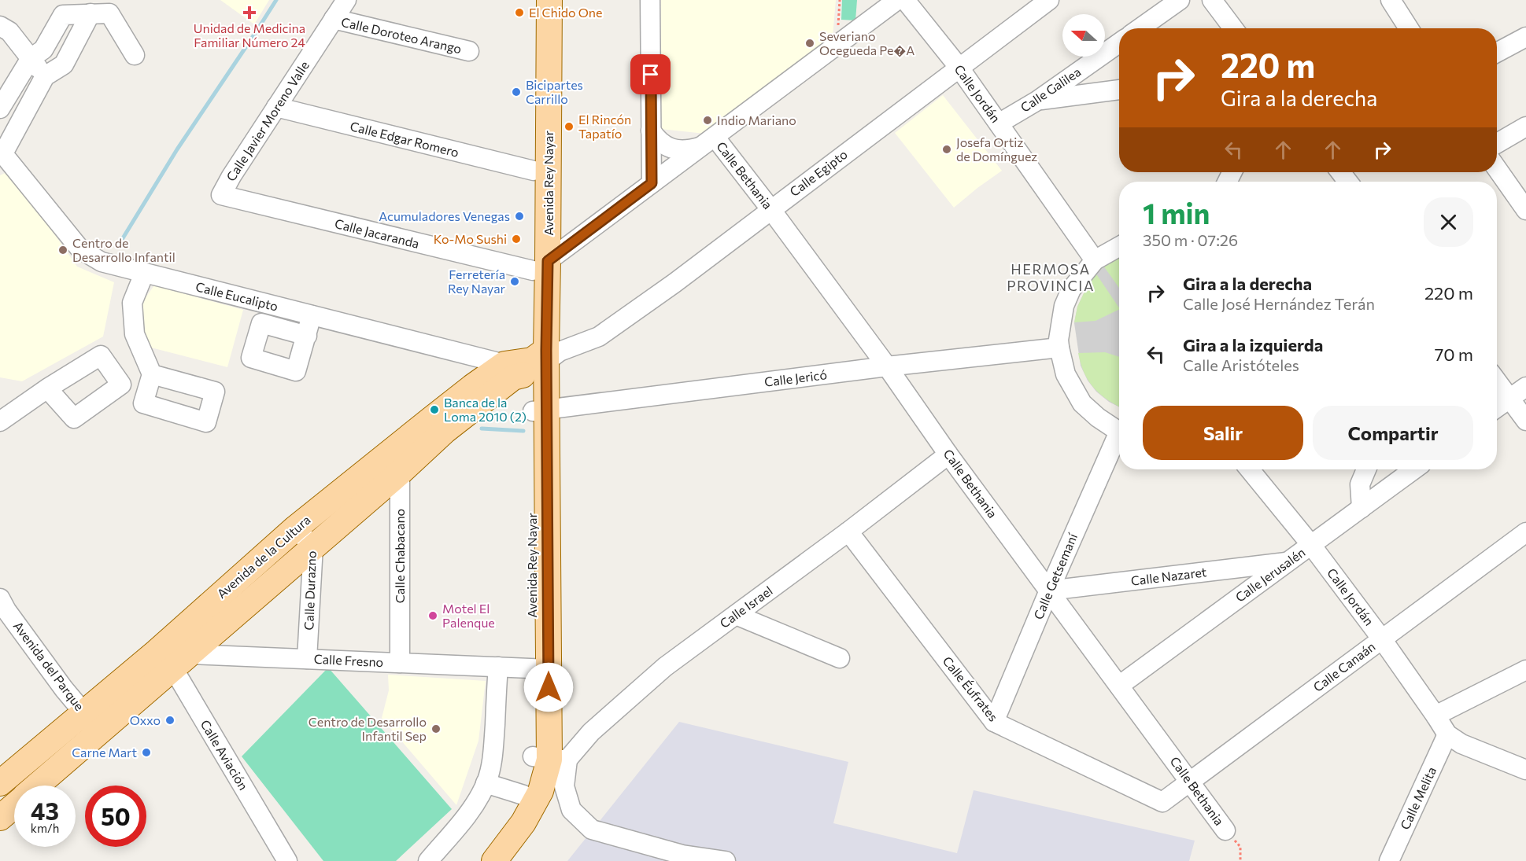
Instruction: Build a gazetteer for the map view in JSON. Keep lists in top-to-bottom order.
{
  "streets": {
    "main road": ["Avenida Rey Nayar", "Avenida de la Cultura"],
    "street": [
      "Calle Doroteo Arango",
      "Calle Galilea",
      "Calle Jordán",
      "Calle Javier Moreno Valle",
      "Calle Edgar Romero",
      "Calle Egipto",
      "Calle Bethania",
      "Calle Jacaranda",
      "Calle Eucalipto",
      "Calle Jericó",
      "Calle Chabacano",
      "Calle Jerusalén",
      "Calle Getsemaní",
      "Calle Nazaret",
      "Calle Durazno",
      "Calle Israel",
      "Calle Fresno",
      "Avenida del Parque",
      "Calle Canaán",
      "Calle Éufrates",
      "Calle Aviación",
      "Calle Melita"
    ]
  },
  "crossings": [
    ["Calle Doroteo Arango", "Calle Javier Moreno Valle"],
    ["Calle Galilea", "Calle Jordán"],
    ["Calle Jordán", "Calle Egipto"],
    ["Calle Jordán", "Calle Jerusalén"],
    ["Calle Jordán", "Calle Canaán"],
    ["Calle Jordán", "Calle Melita"],
    ["Calle Javier Moreno Valle", "Calle Edgar Romero"],
    ["Calle Javier Moreno Valle", "Calle Jacaranda"],
    ["Calle Edgar Romero", "Avenida Rey Nayar"],
    ["Calle Egipto", "Calle Bethania"],
    ["Calle Egipto", "Avenida Rey Nayar"],
    ["Calle Egipto", "Calle Eucalipto"],
    ["Calle Egipto", "Avenida de la Cultura"],
    ["Calle Bethania", "Calle Jericó"],
    ["Calle Bethania", "Calle Jerusalén"],
    ["Calle Bethania", "Calle Getsemaní"],
    ["Calle Bethania", "Calle Nazaret"],
    ["Calle Bethania", "Calle Israel"],
    ["Calle Bethania", "Calle Canaán"],
    ["Avenida Rey Nayar", "Calle Jacaranda"],
    ["Avenida Rey Nayar", "Calle Eucalipto"],
    ["Avenida Rey Nayar", "Calle Jericó"],
    ["Avenida Rey Nayar", "Avenida de la Cultura"],
    ["Avenida Rey Nayar", "Calle Israel"],
    ["Avenida Rey Nayar", "Calle Fresno"],
    ["Calle Eucalipto", "Avenida de la Cultura"],
    ["Calle Chabacano", "Avenida de la Cultura"],
    ["Calle Chabacano", "Calle Fresno"],
    ["Avenida de la Cultura", "Calle Durazno"],
    ["Avenida de la Cultura", "Calle Fresno"],
    ["Avenida de la Cultura", "Avenida del Parque"],
    ["Avenida de la Cultura", "Calle Aviación"],
    ["Calle Jerusalén", "Calle Nazaret"],
    ["Calle Getsemaní", "Calle Nazaret"],
    ["Calle Getsemaní", "Calle Éufrates"],
    ["Calle Durazno", "Calle Fresno"],
    ["Calle Israel", "Calle Éufrates"],
    ["Calle Fresno", "Calle Aviación"],
    ["Calle Canaán", "Calle Éufrates"]
  ],
  "districts": ["HERMOSA PROVINCIA"],
  "places": {
    "health": ["Unidad de Medicina Familiar Número 24"],
    "other": [
      "El Chido One",
      "Severiano Ocegueda Pe�A",
      "Bicipartes Carrillo",
      "Indio Mariano",
      "El Rincón Tapatío",
      "Josefa Ortiz de Domínguez",
      "Acumuladores Venegas",
      "Ko-Mo Sushi",
      "Centro de Desarrollo Infantil",
      "Ferretería Rey Nayar",
      "Banca de la Loma 2010 (2)",
      "Motel El Palenque",
      "Oxxo",
      "Centro de Desarrollo Infantil Sep",
      "Carne Mart"
    ]
  },
  "north": "left",
  "page": {
    "turn": ["220 m", "Gira a la derecha"],
    "heading": ["1 min", "350 m · 07:26"],
    "list": [
      {
        "name": "Gira a la derecha",
        "note": "Calle José Hernández Terán",
        "value": "220 m"
      },
      {
        "name": "Gira a la izquierda",
        "note": "Calle Aristóteles",
        "value": "70 m"
      }
    ],
    "buttons": ["Salir", "Compartir"],
    "speed": "43 km/h",
    "limit": "50"
  }
}
